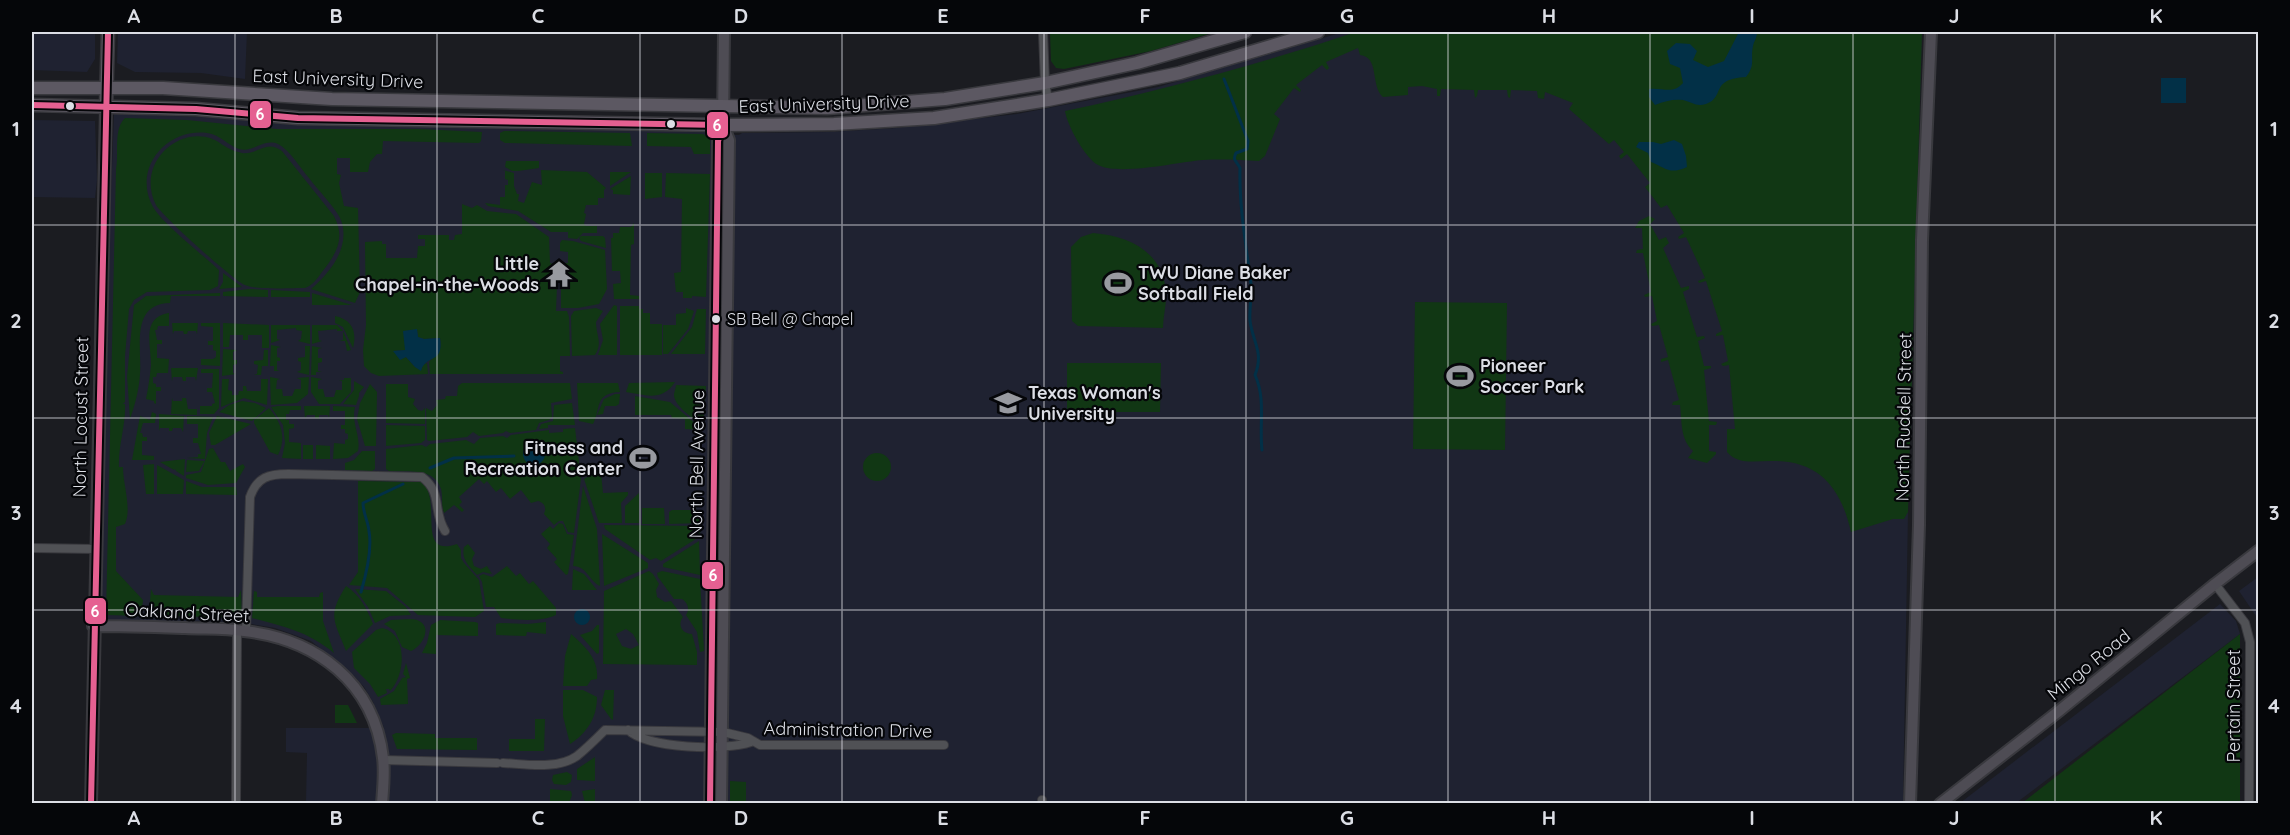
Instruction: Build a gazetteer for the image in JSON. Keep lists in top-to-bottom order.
{
  "streets": {
    "main road": [
      "East University Drive",
      "North Locust Street",
      "North Ruddell Street",
      "North Bell Avenue",
      "Oakland Street",
      "Mingo Road"
    ],
    "street": ["Pertain Street", "Administration Drive"]
  },
  "crossings": [
    ["East University Drive", "North Locust Street"],
    ["East University Drive", "North Bell Avenue"],
    ["North Locust Street", "Oakland Street"],
    ["North Bell Avenue", "Administration Drive"],
    ["Oakland Street", "Administration Drive"],
    ["Mingo Road", "Pertain Street"]
  ],
  "places": {
    "temple": ["Little Chapel-in-the-Woods"],
    "sports": ["TWU Diane Baker Softball Field", "Pioneer Soccer Park", "Fitness and Recreation Center"],
    "other": ["SB Bell @ Chapel"],
    "school or university": ["Texas Woman's University"]
  },
  "lines": ["transit line 6"],
  "grid": {
    "columns": [
      "A",
      "B",
      "C",
      "D",
      "E",
      "F",
      "G",
      "H",
      "I",
      "J",
      "K"
    ],
    "rows": [
      "1",
      "2",
      "3",
      "4"
    ]
  }
}
